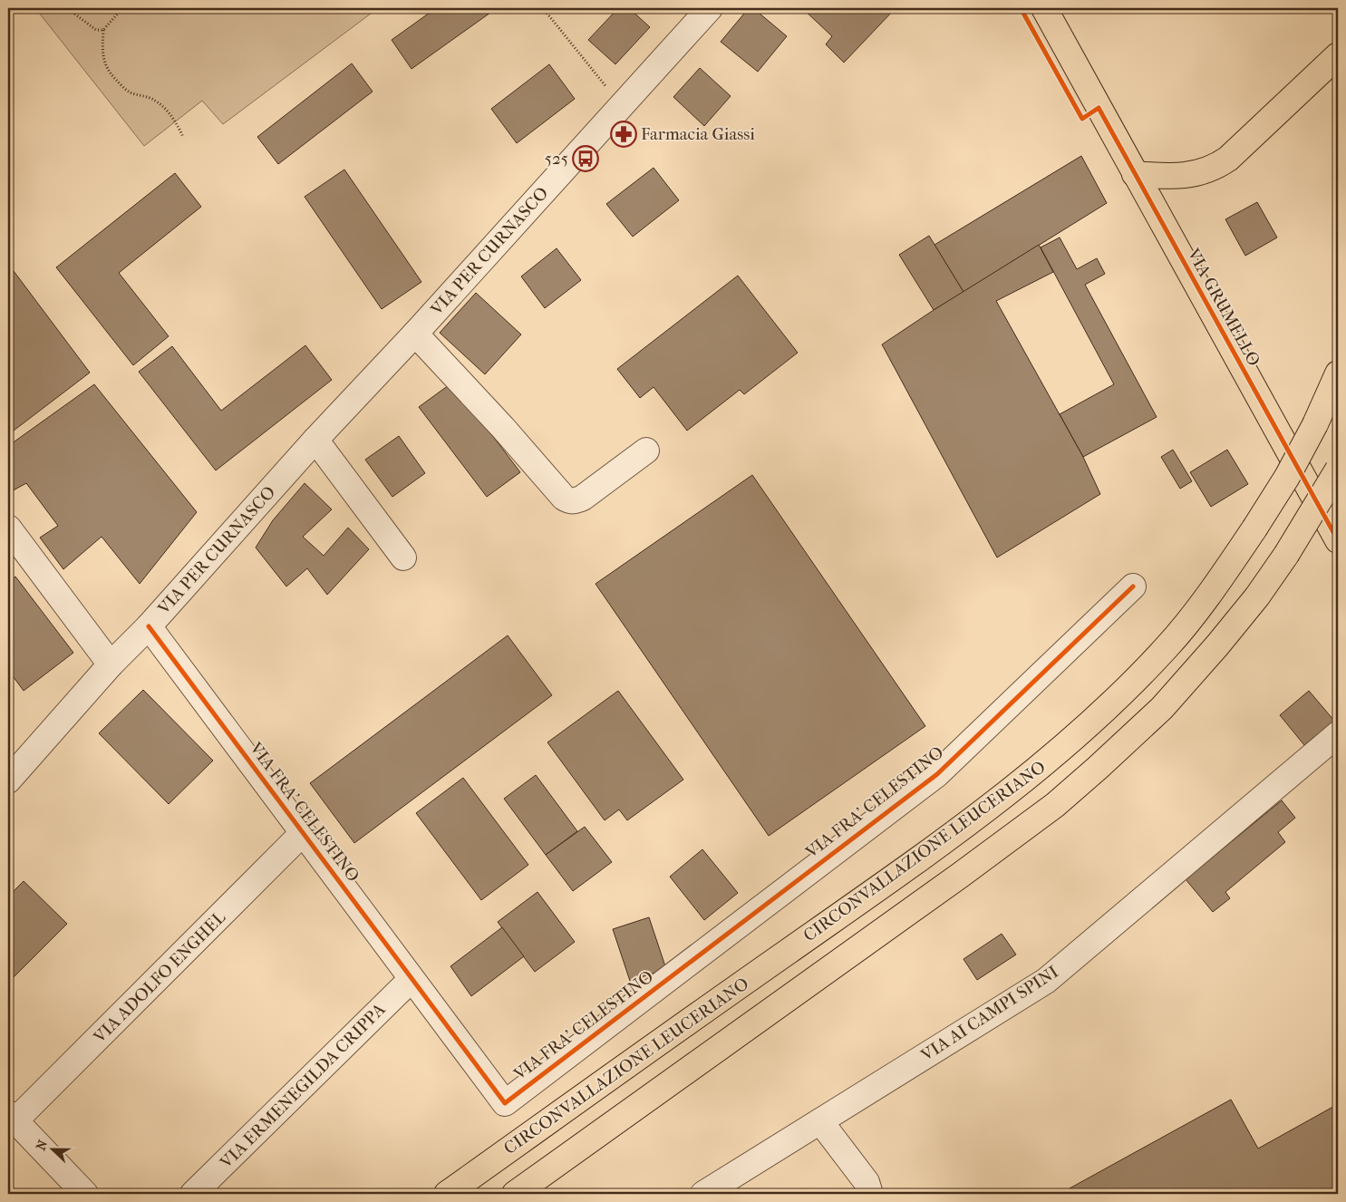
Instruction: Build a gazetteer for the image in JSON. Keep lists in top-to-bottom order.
{
  "streets": {
    "main road": ["VIA GRUMELLO", "CIRCONVALLAZIONE LEUCERIANO"],
    "street": [
      "VIA PER CURNASCO",
      "VIA FRA' CELESTINO",
      "VIA ADOLFO ENGHEL",
      "VIA AI CAMPI SPINI",
      "VIA ERMENEGILDA CRIPPA"
    ]
  },
  "crossings": [
    ["VIA PER CURNASCO", "VIA FRA' CELESTINO"],
    ["VIA FRA' CELESTINO", "VIA ADOLFO ENGHEL"],
    ["VIA FRA' CELESTINO", "VIA ERMENEGILDA CRIPPA"]
  ],
  "places": {
    "pharmacy": ["Farmacia Giassi"],
    "bus stop": ["525"]
  },
  "north": "left"
}
